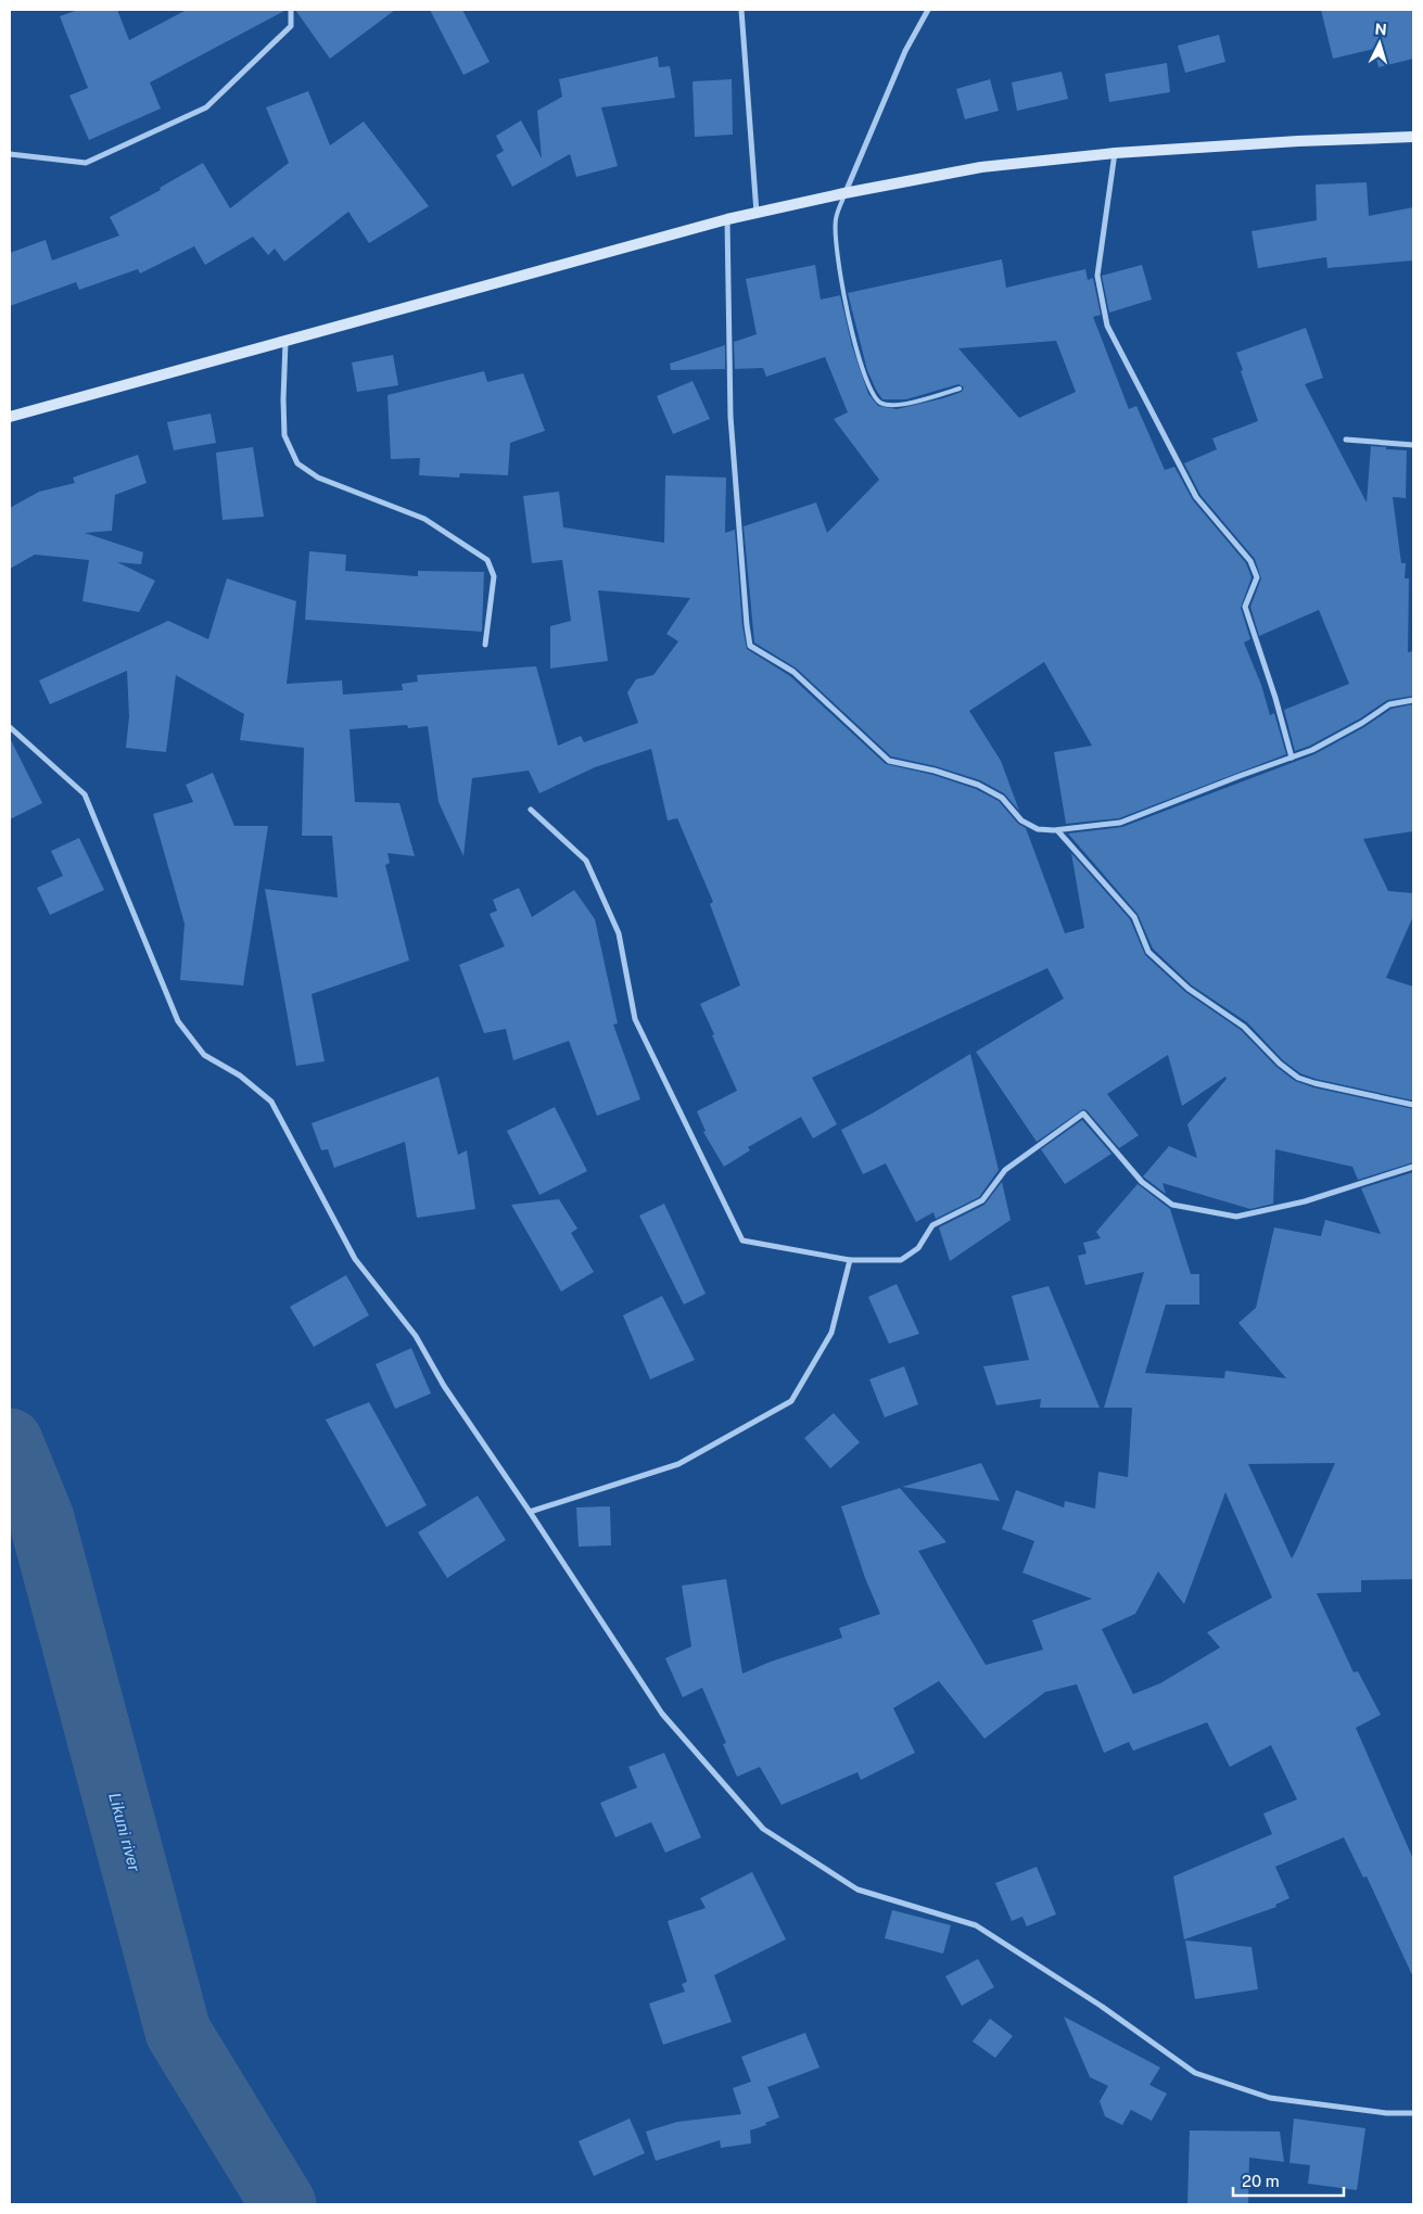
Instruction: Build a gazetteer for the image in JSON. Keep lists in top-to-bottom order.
{
  "water": ["Likuni river"],
  "scale_bar": "20 m",
  "north": "top"
}
